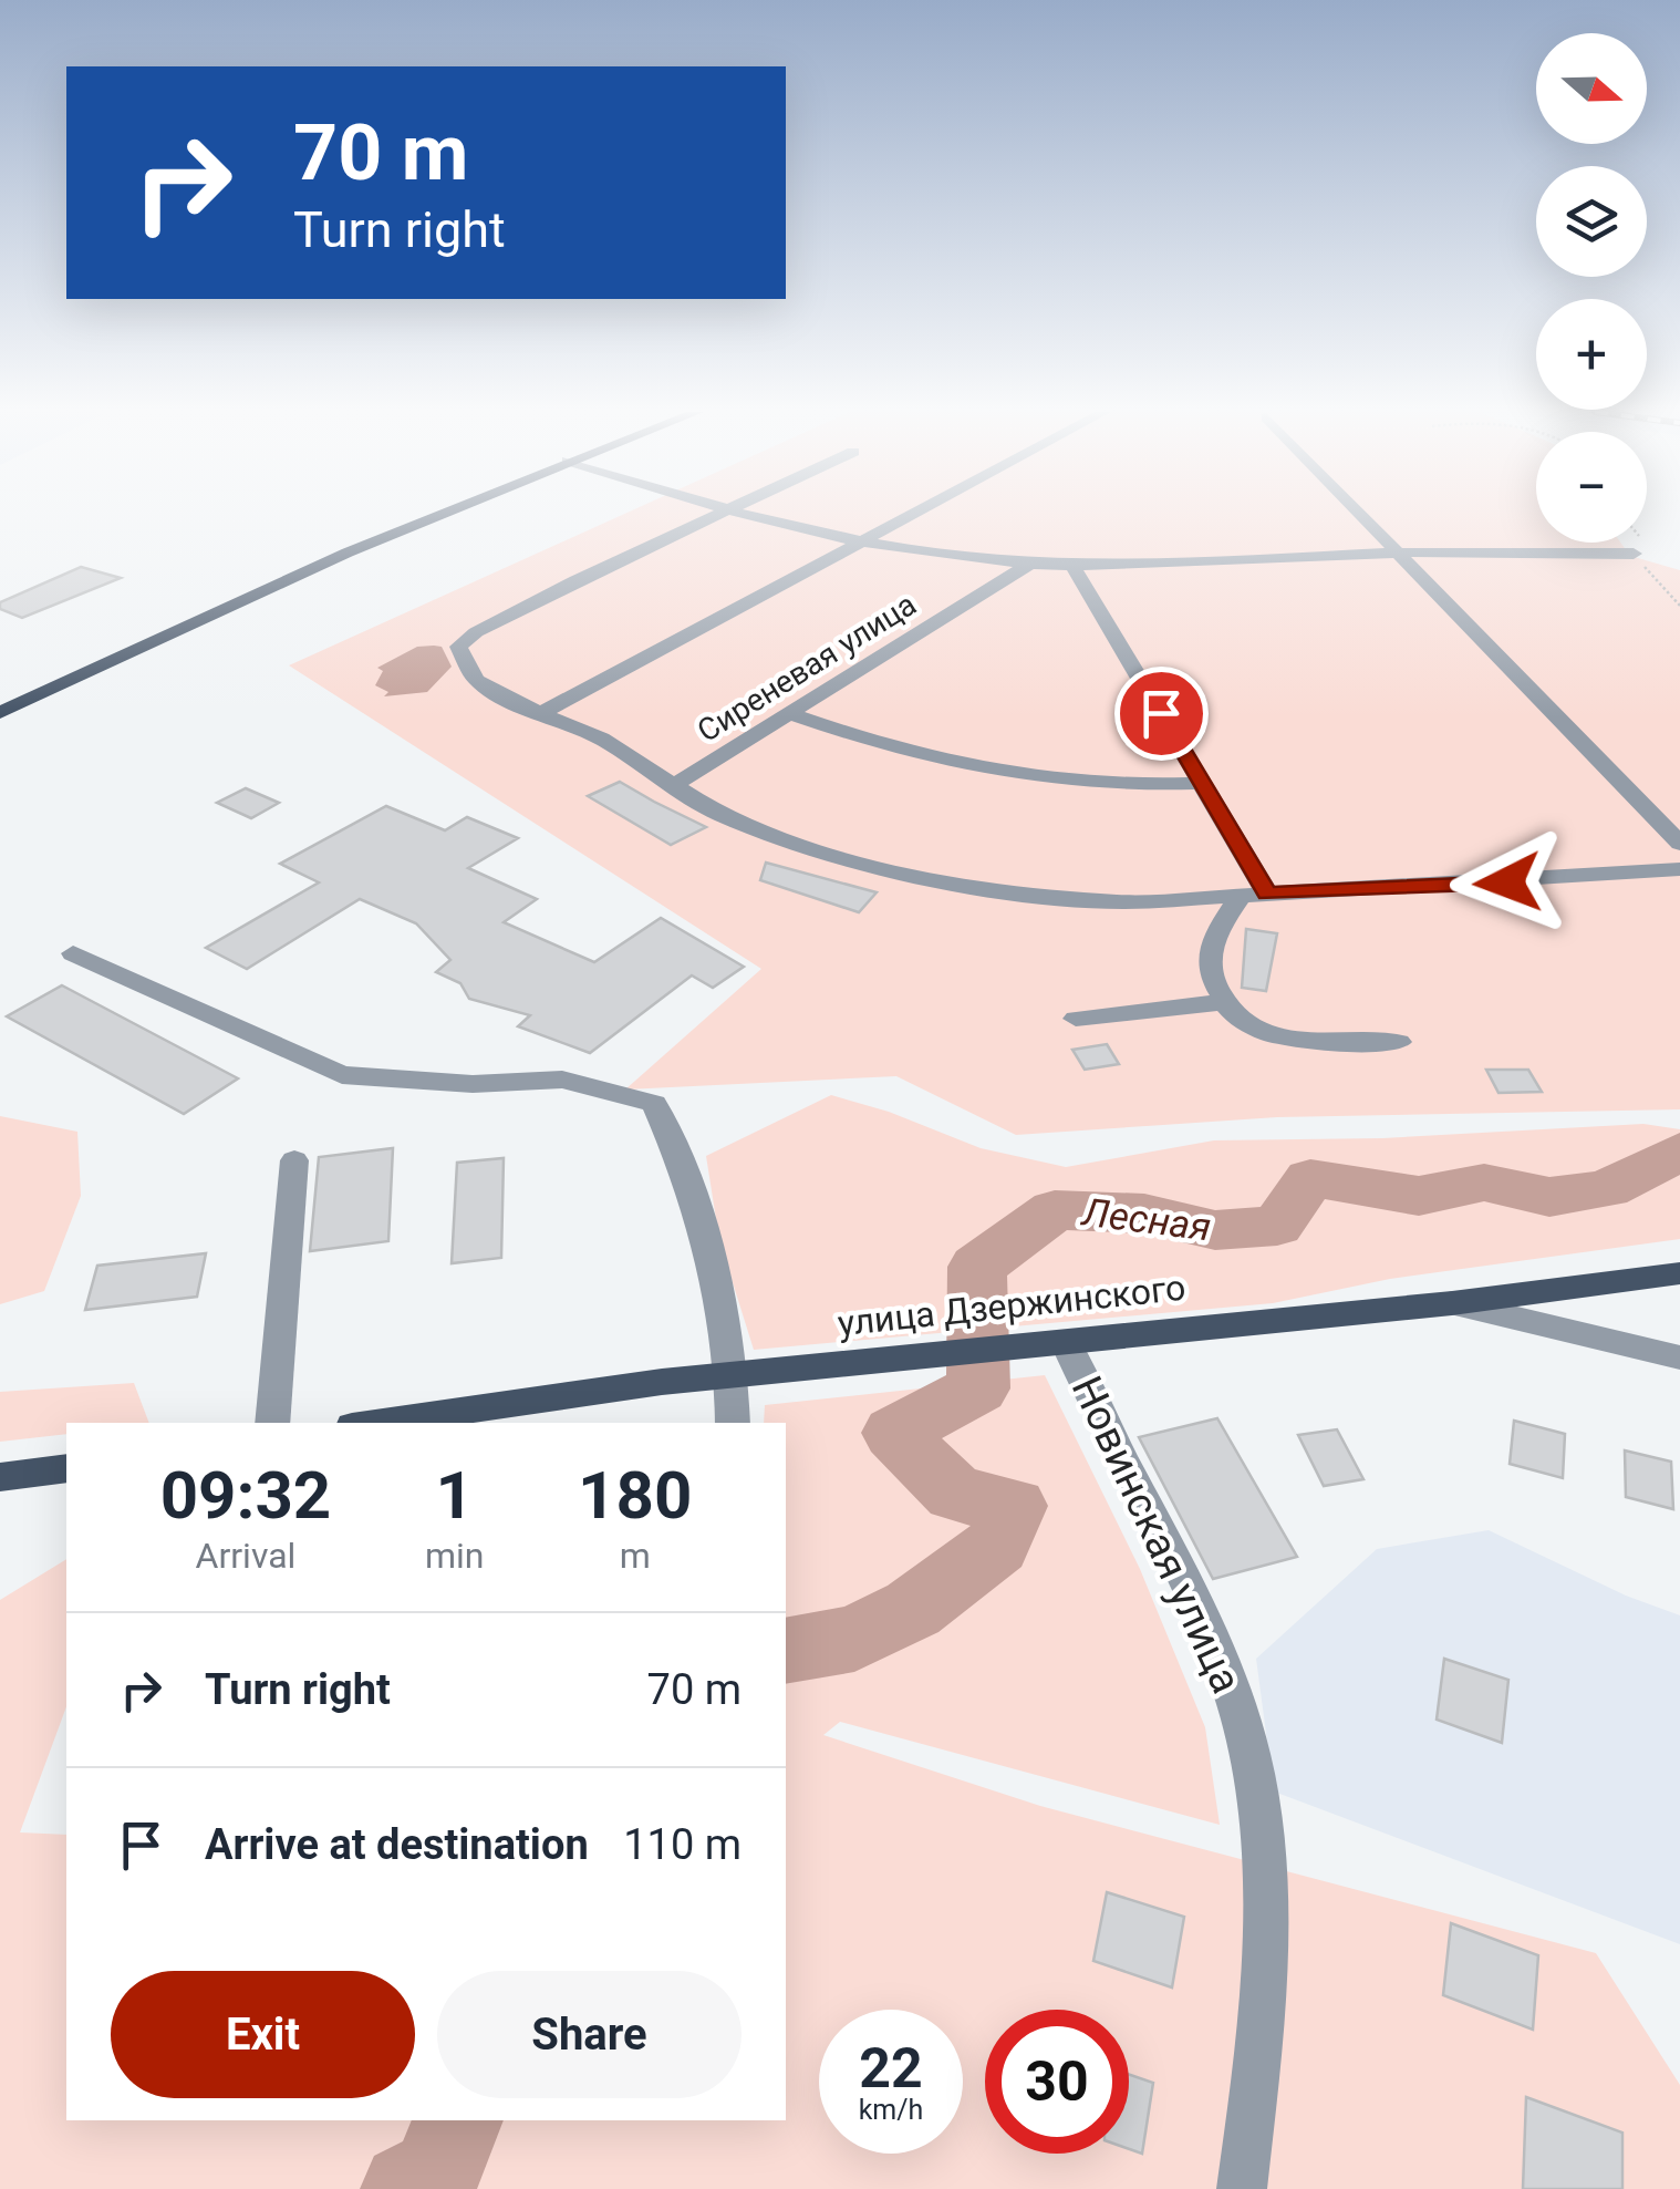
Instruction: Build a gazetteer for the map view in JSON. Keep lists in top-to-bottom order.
{
  "streets": {
    "main road": ["улица Дзержинского"],
    "street": ["Сиреневая улица", "Новинская улица"]
  },
  "crossings": [
    ["улица Дзержинского", "Новинская улица"]
  ],
  "water": ["Лесная"],
  "north": "right",
  "page": {
    "map_buttons": ["+", "−"],
    "turn": ["70 m", "Turn right"],
    "eta": [
      "09:32",
      "Arrival",
      "1",
      "min",
      "180",
      "m"
    ],
    "list": [
      {
        "name": "Turn right",
        "value": "70 m"
      },
      {
        "name": "Arrive at destination",
        "value": "110 m"
      }
    ],
    "buttons": ["Exit", "Share"],
    "speed": "22 km/h",
    "limit": "30"
  }
}
